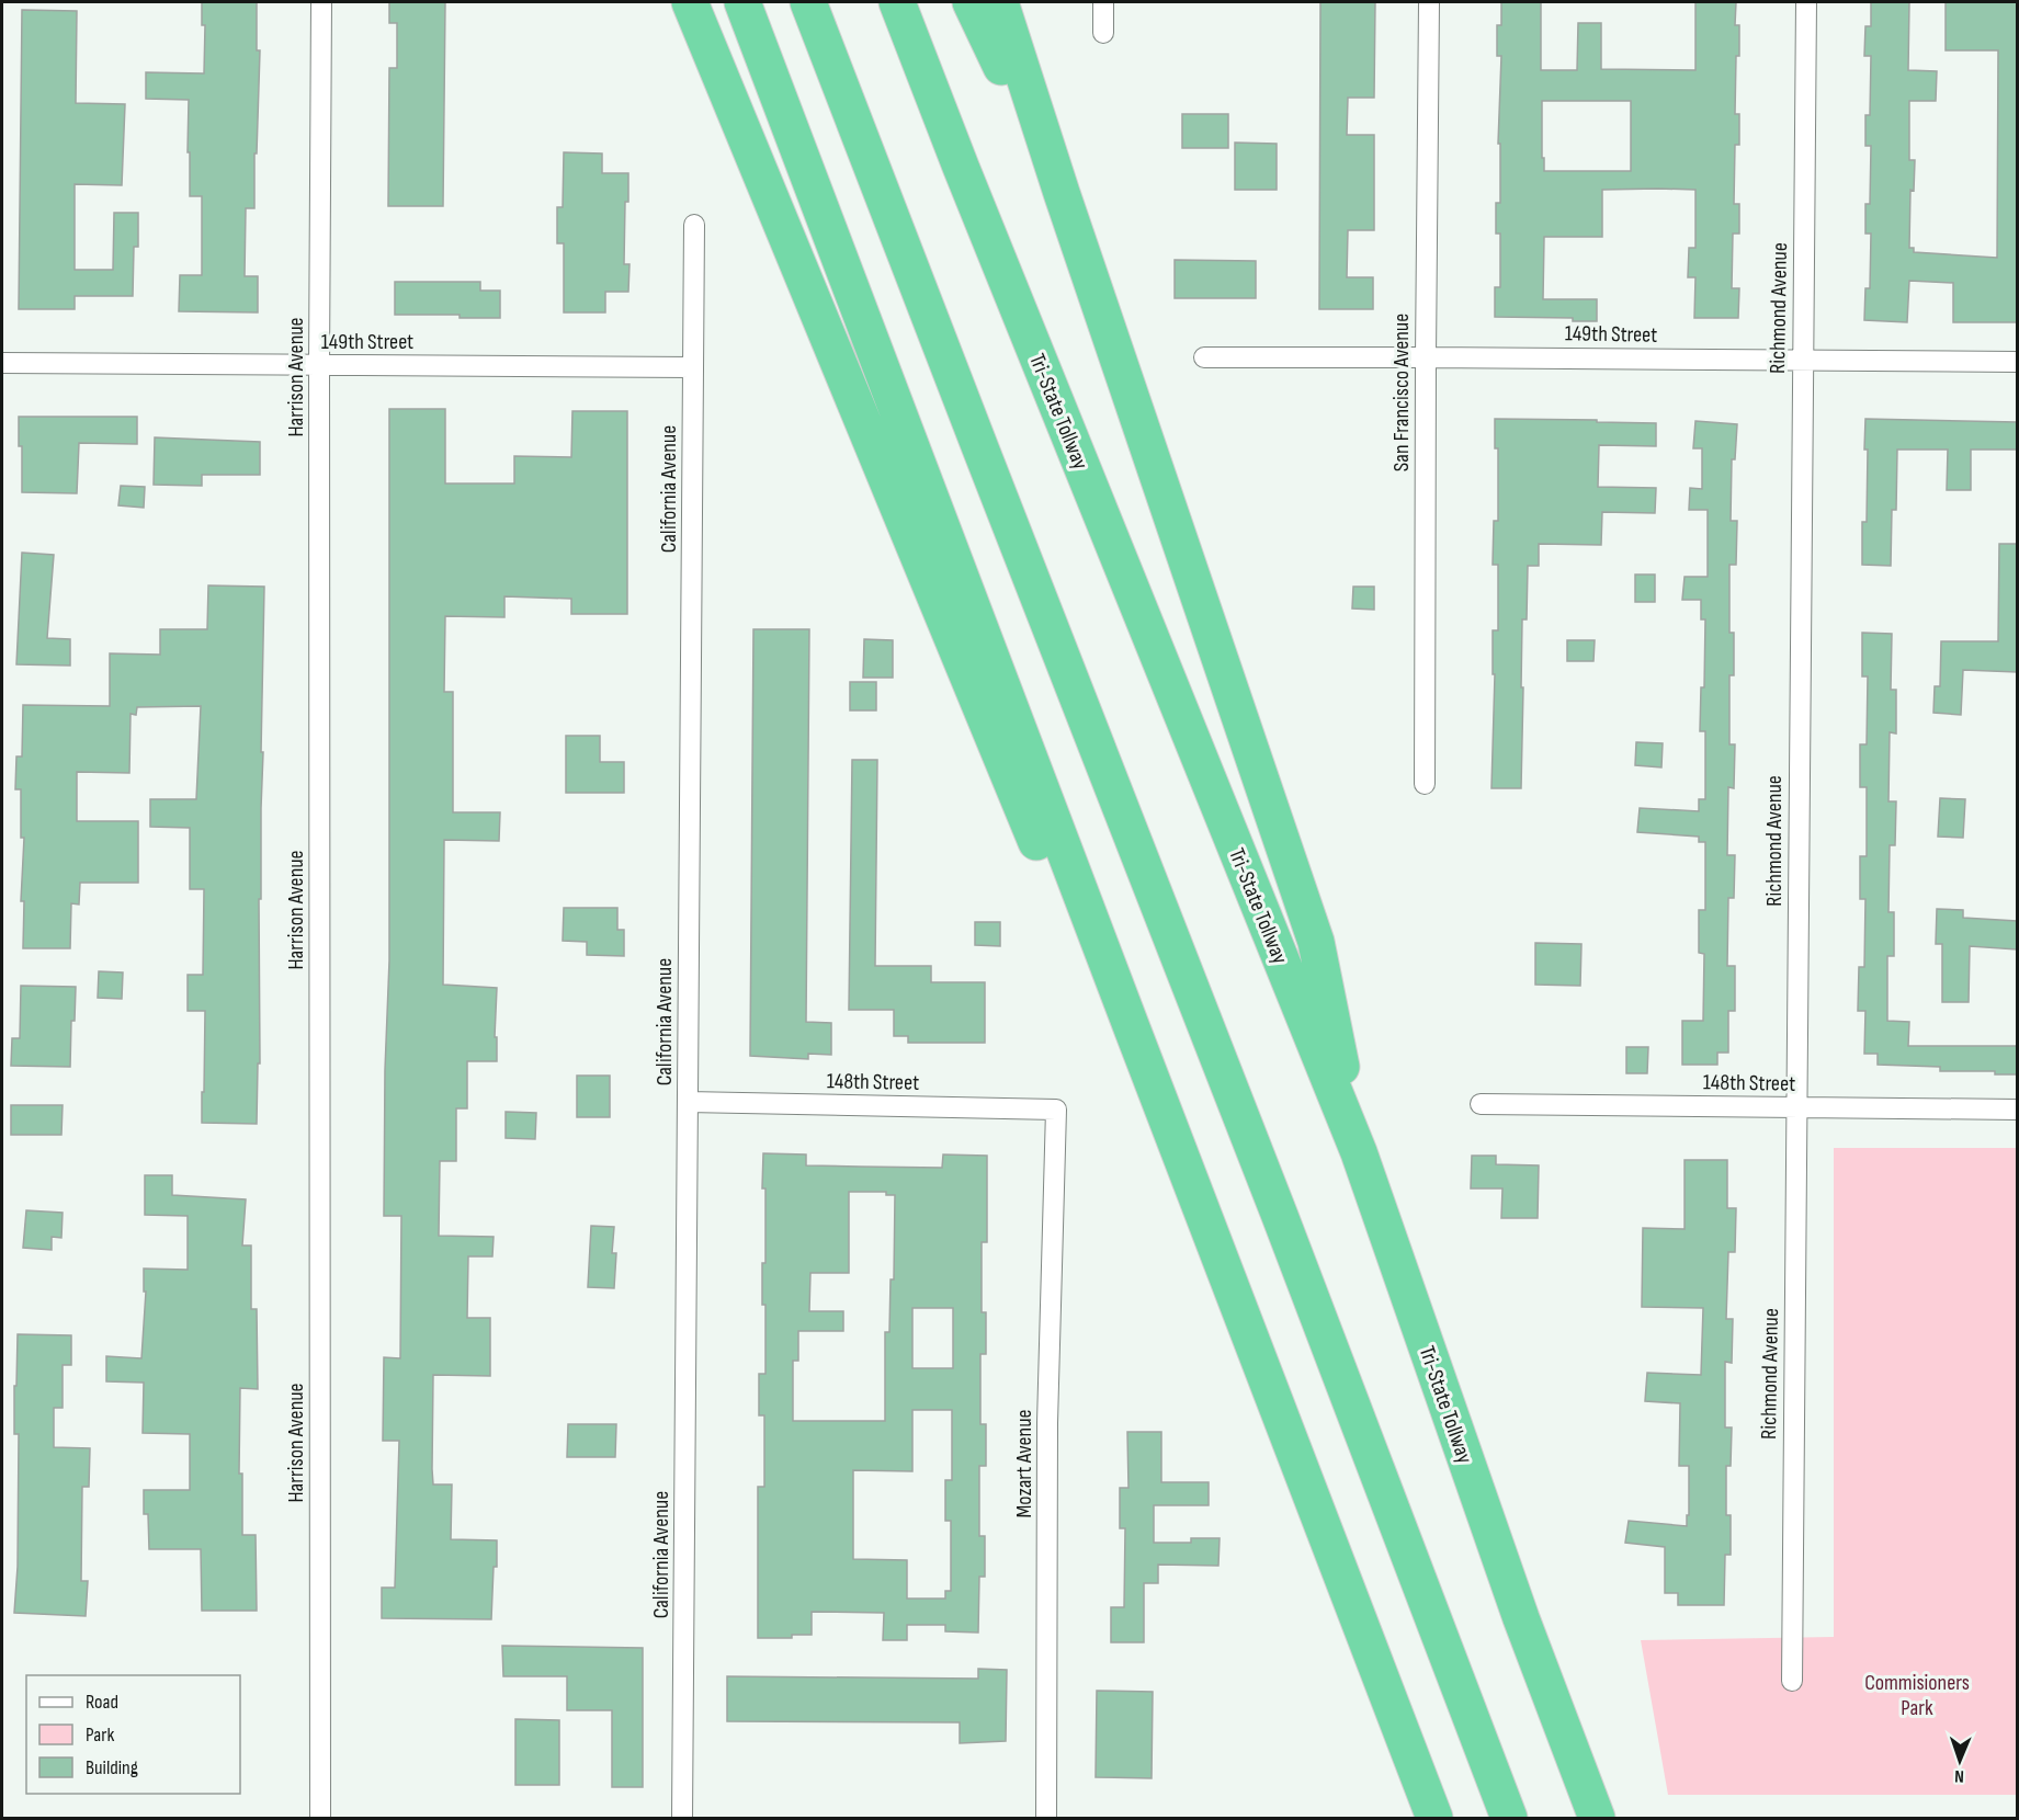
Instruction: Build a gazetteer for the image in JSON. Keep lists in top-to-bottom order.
{
  "streets": {
    "highway": ["Tri-State Tollway"],
    "street": [
      "Richmond Avenue",
      "149th Street",
      "Harrison Avenue",
      "San Francisco Avenue",
      "California Avenue",
      "148th Street",
      "Mozart Avenue"
    ]
  },
  "crossings": [
    ["Richmond Avenue", "149th Street"],
    ["Richmond Avenue", "148th Street"],
    ["149th Street", "Harrison Avenue"],
    ["149th Street", "San Francisco Avenue"],
    ["149th Street", "California Avenue"],
    ["California Avenue", "148th Street"],
    ["148th Street", "Mozart Avenue"]
  ],
  "parks": ["Commisioners Park"],
  "legend": ["Road", "Park", "Building"],
  "north": "bottom"
}
